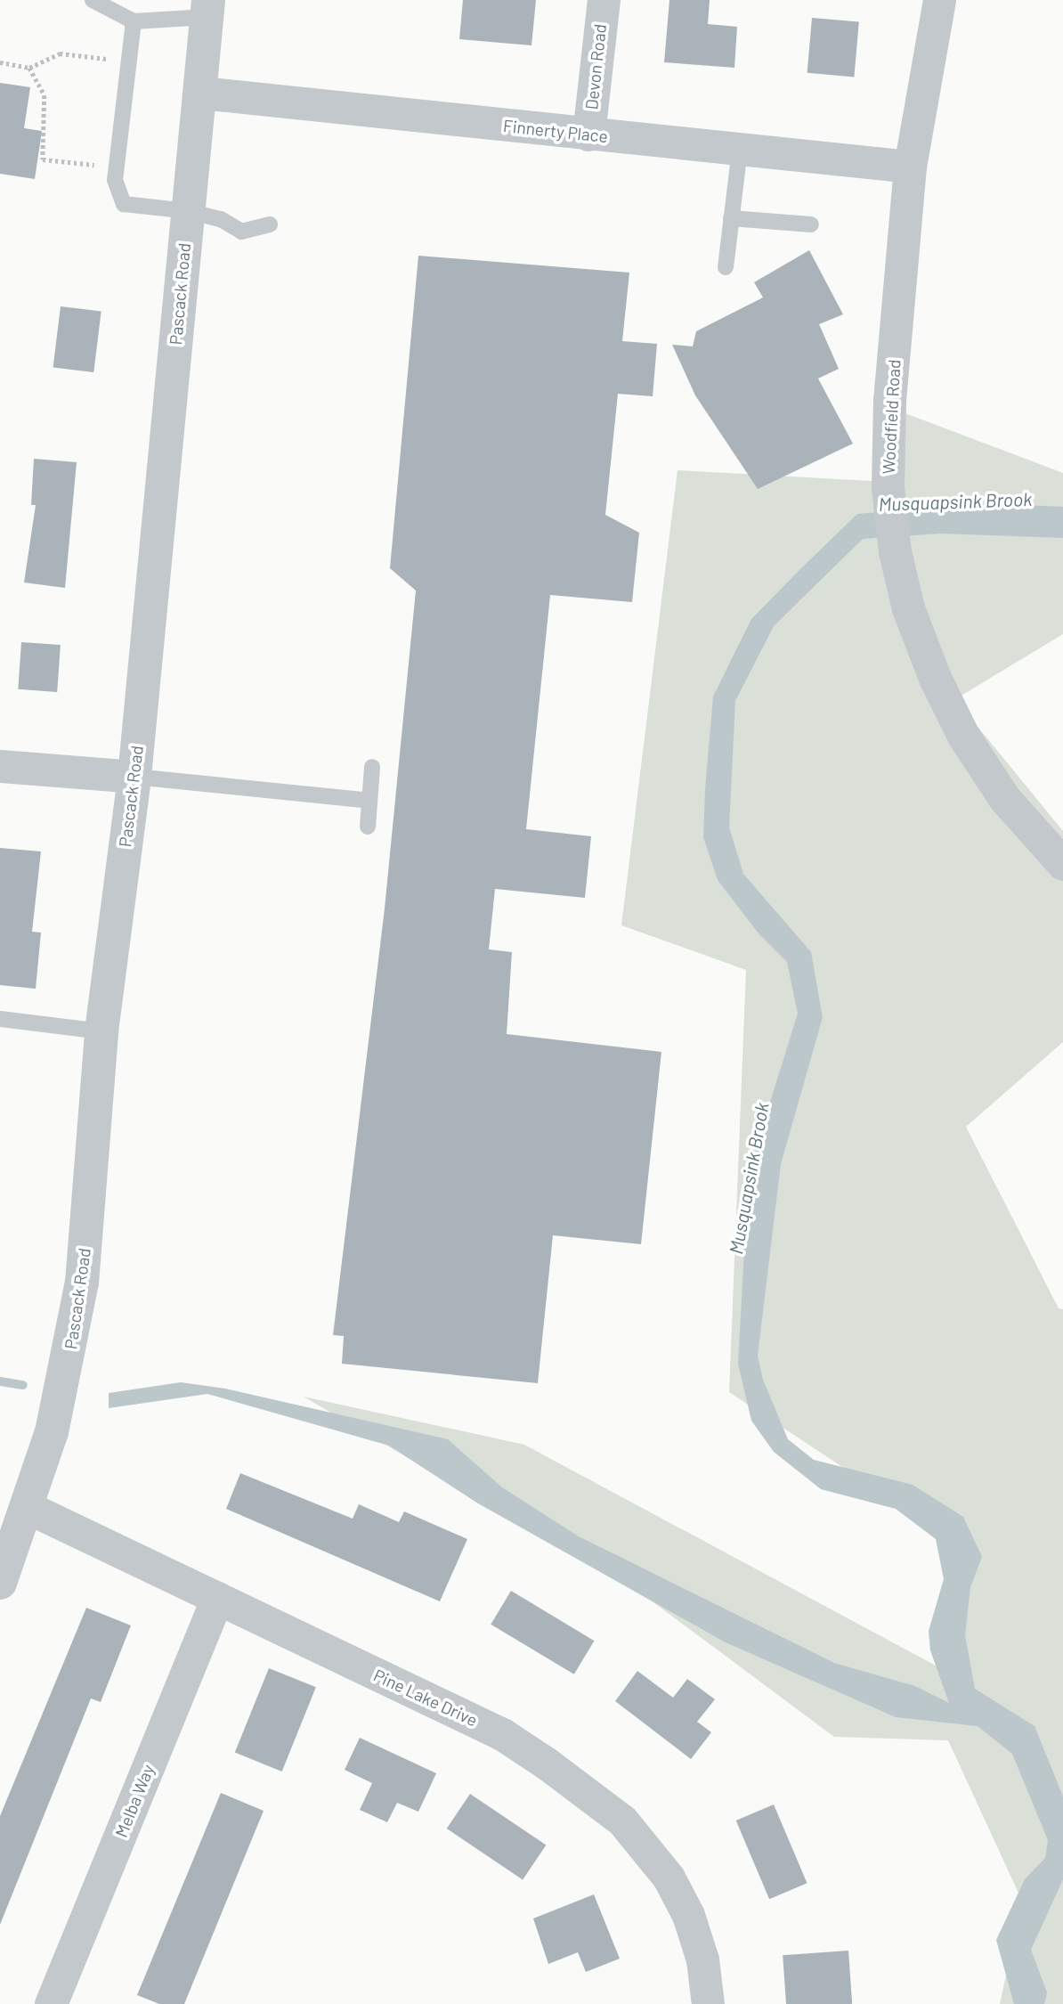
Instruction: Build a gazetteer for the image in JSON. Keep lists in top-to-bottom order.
{
  "streets": {
    "street": [
      "Devon Road",
      "Finnerty Place",
      "Pascack Road",
      "Woodfield Road",
      "Pine Lake Drive",
      "Melba Way"
    ]
  },
  "crossings": [
    ["Devon Road", "Finnerty Place"],
    ["Finnerty Place", "Pascack Road"],
    ["Finnerty Place", "Woodfield Road"],
    ["Pascack Road", "Pine Lake Drive"],
    ["Pine Lake Drive", "Melba Way"]
  ],
  "water": ["Musquapsink Brook"]
}
